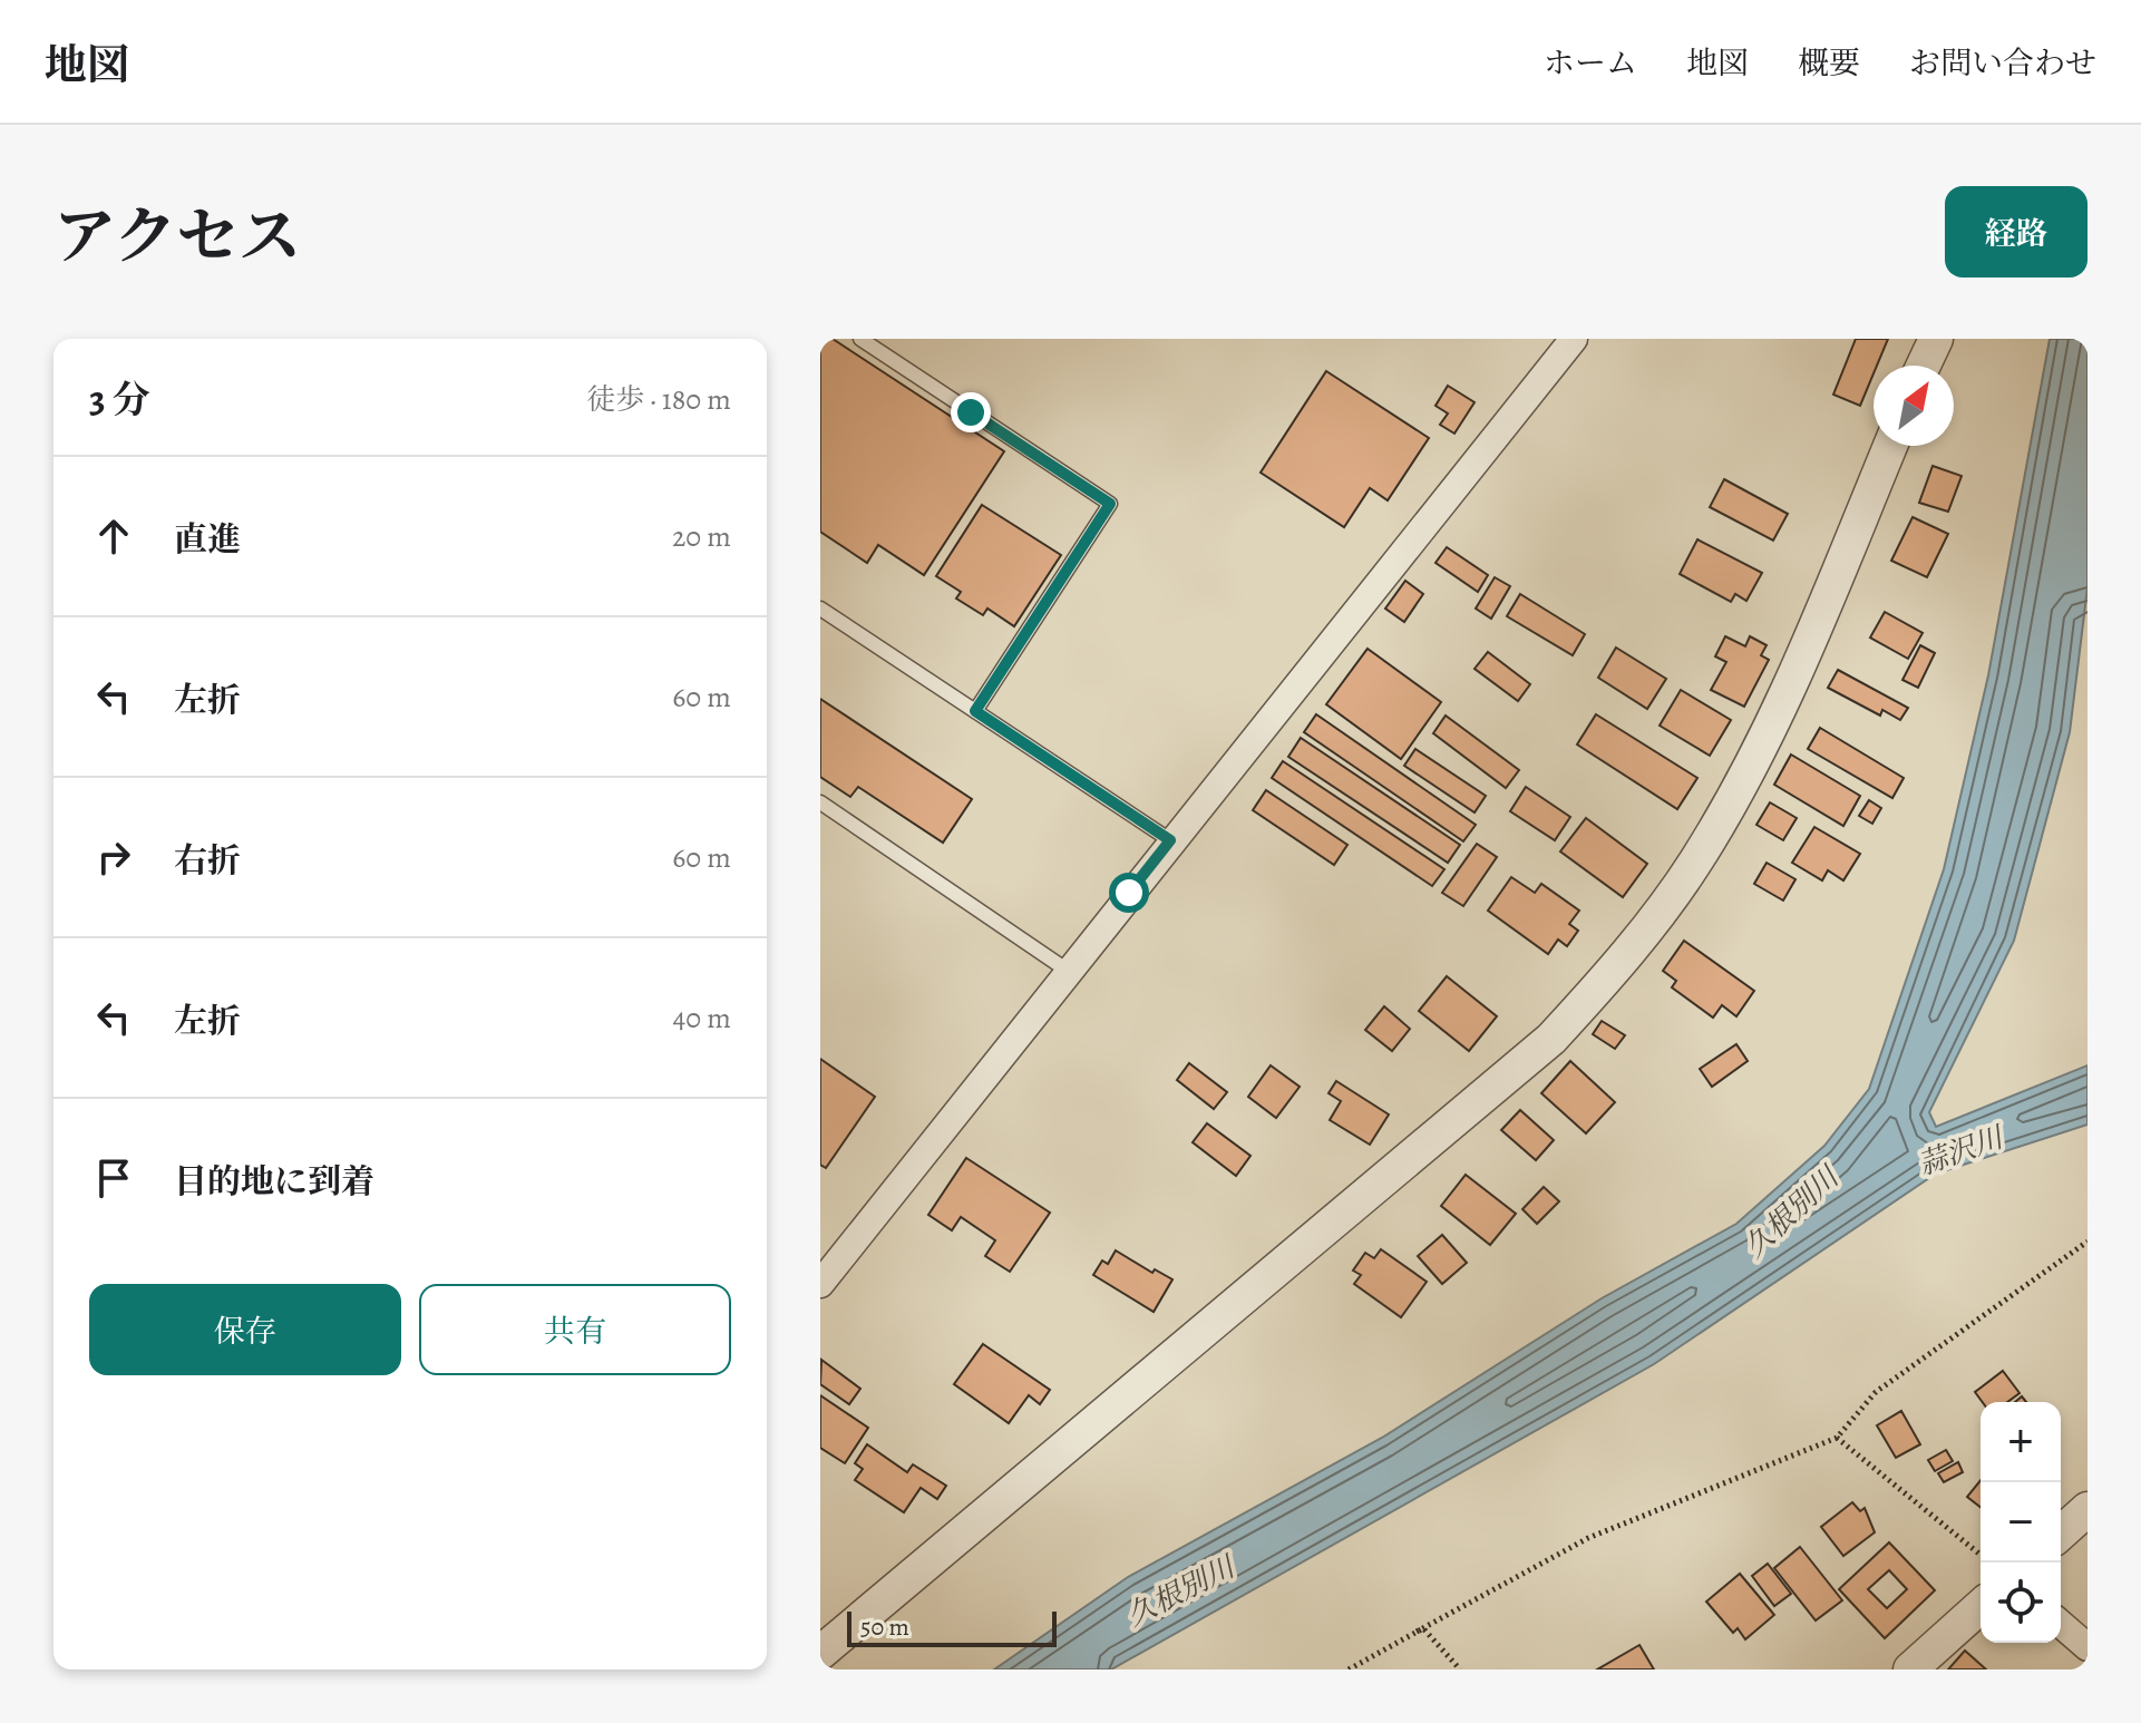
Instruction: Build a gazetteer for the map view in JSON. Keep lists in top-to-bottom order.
{
  "water": ["蒜沢川", "久根別川"],
  "scale_bar": "50 m",
  "north": "top right",
  "page": {
    "header": "地図",
    "nav": [
      "ホーム",
      "地図",
      "概要",
      "お問い合わせ"
    ],
    "title": "アクセス",
    "buttons": [
      "経路",
      ["保存", "共有"]
    ],
    "heading": ["3 分", "徒歩 · 180 m"],
    "list": [
      ["直進", "20 m"],
      ["左折", "60 m"],
      ["右折", "60 m"],
      ["左折", "40 m"],
      "目的地に到着"
    ],
    "map_buttons": ["+", "−"],
    "scale": "50 m"
  }
}
